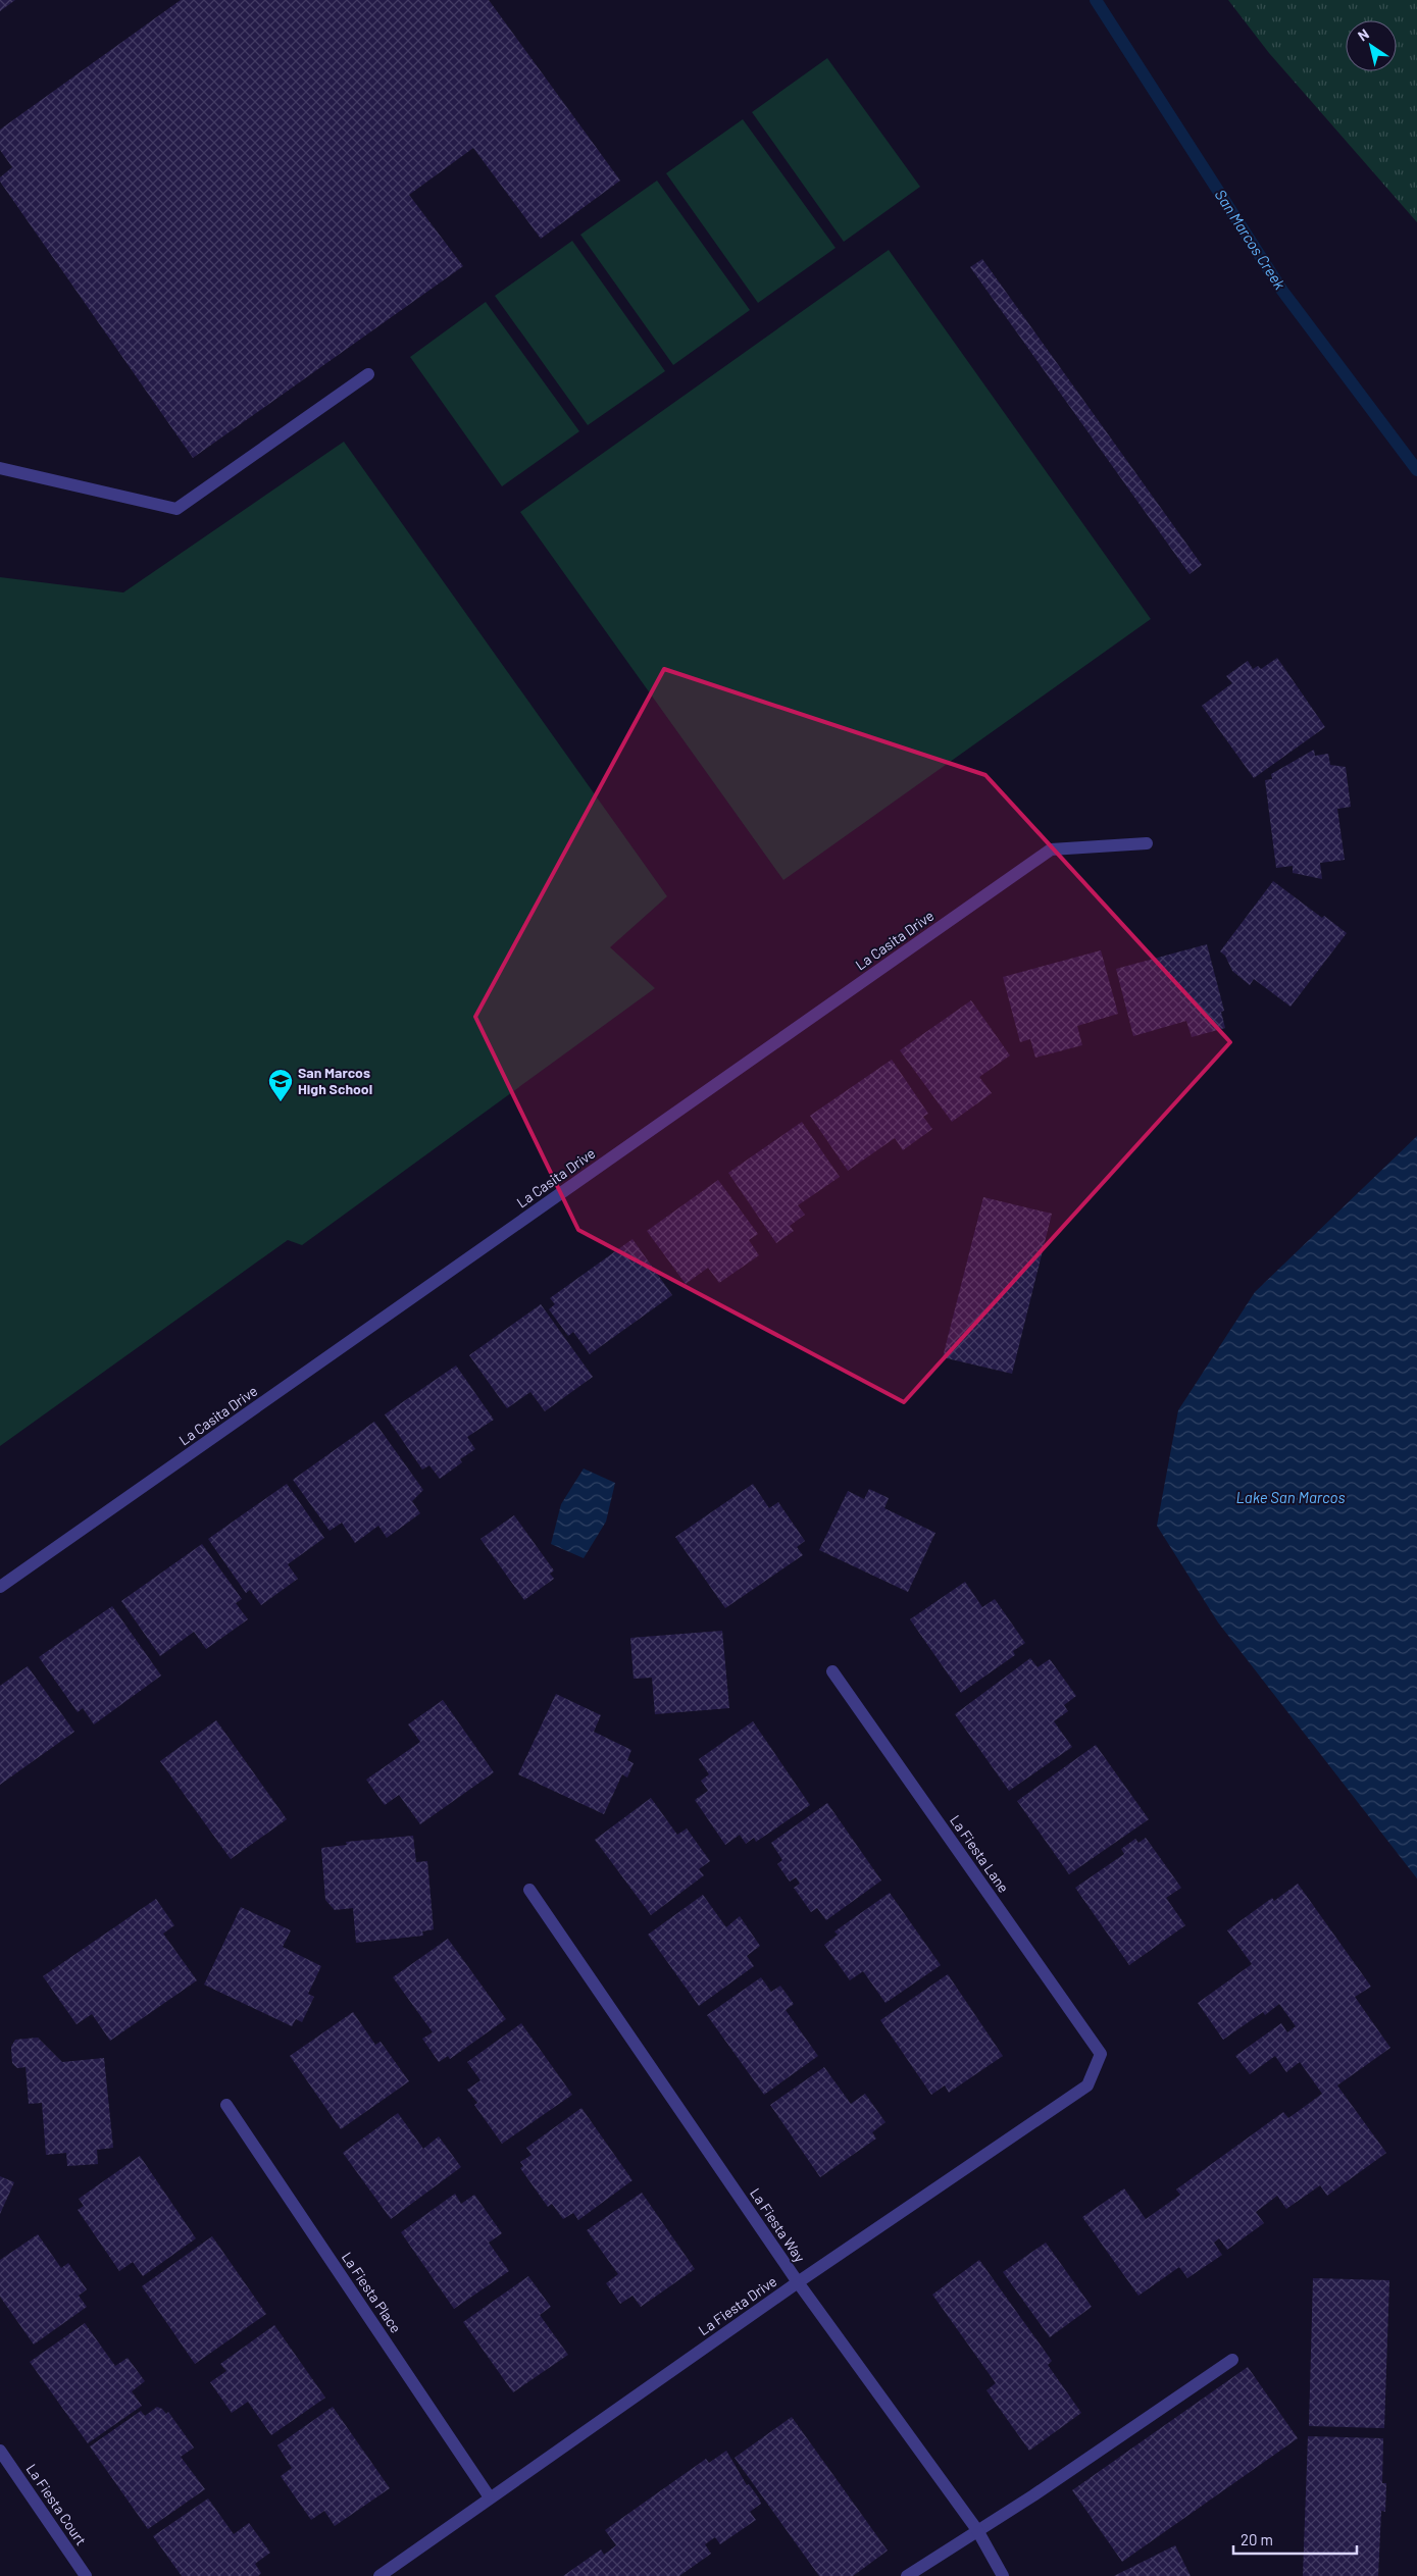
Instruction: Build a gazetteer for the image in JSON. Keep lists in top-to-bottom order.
{
  "streets": {
    "street": [
      "La Casita Drive",
      "La Fiesta Lane",
      "La Fiesta Way",
      "La Fiesta Place",
      "La Fiesta Drive",
      "La Fiesta Court"
    ]
  },
  "crossings": [
    ["La Fiesta Lane", "La Fiesta Drive"],
    ["La Fiesta Way", "La Fiesta Drive"],
    ["La Fiesta Place", "La Fiesta Drive"]
  ],
  "water": ["San Marcos Creek", "Lake San Marcos"],
  "places": {
    "school or university": ["San Marcos High School"]
  },
  "scale_bar": "20 m",
  "north": "top left"
}
